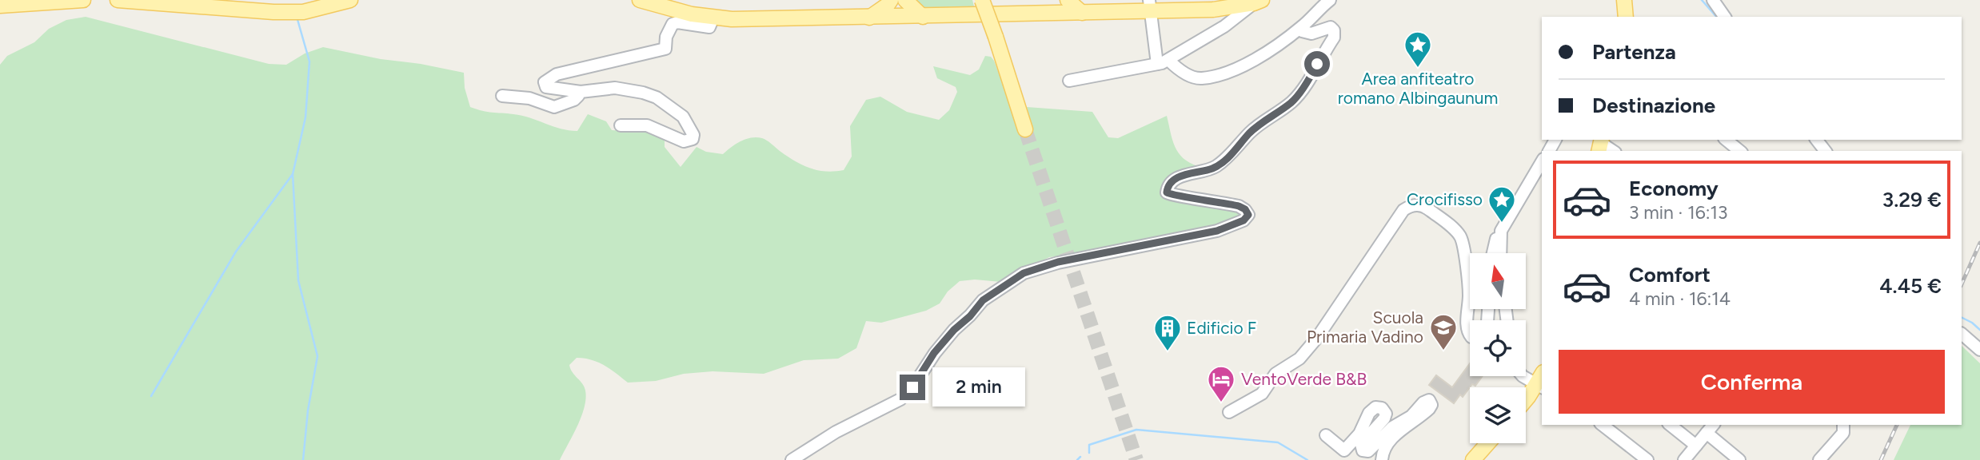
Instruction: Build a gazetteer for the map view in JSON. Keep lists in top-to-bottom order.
{
  "places": {
    "place": ["Area anfiteatro romano Albingaunum", "Crocifisso"],
    "school or university": ["Scuola Primaria Vadino"],
    "building": ["Edificio F"],
    "hotel": ["VentoVerde B&B"]
  },
  "north": "top",
  "page": {
    "banner": ["Partenza", "Destinazione"],
    "list": [
      {
        "name": "Economy",
        "note": "3 min · 16:13",
        "value": "3.29 €"
      },
      {
        "name": "Comfort",
        "note": "4 min · 16:14",
        "value": "4.45 €"
      }
    ],
    "buttons": "Conferma",
    "bubble": "2 min"
  }
}
